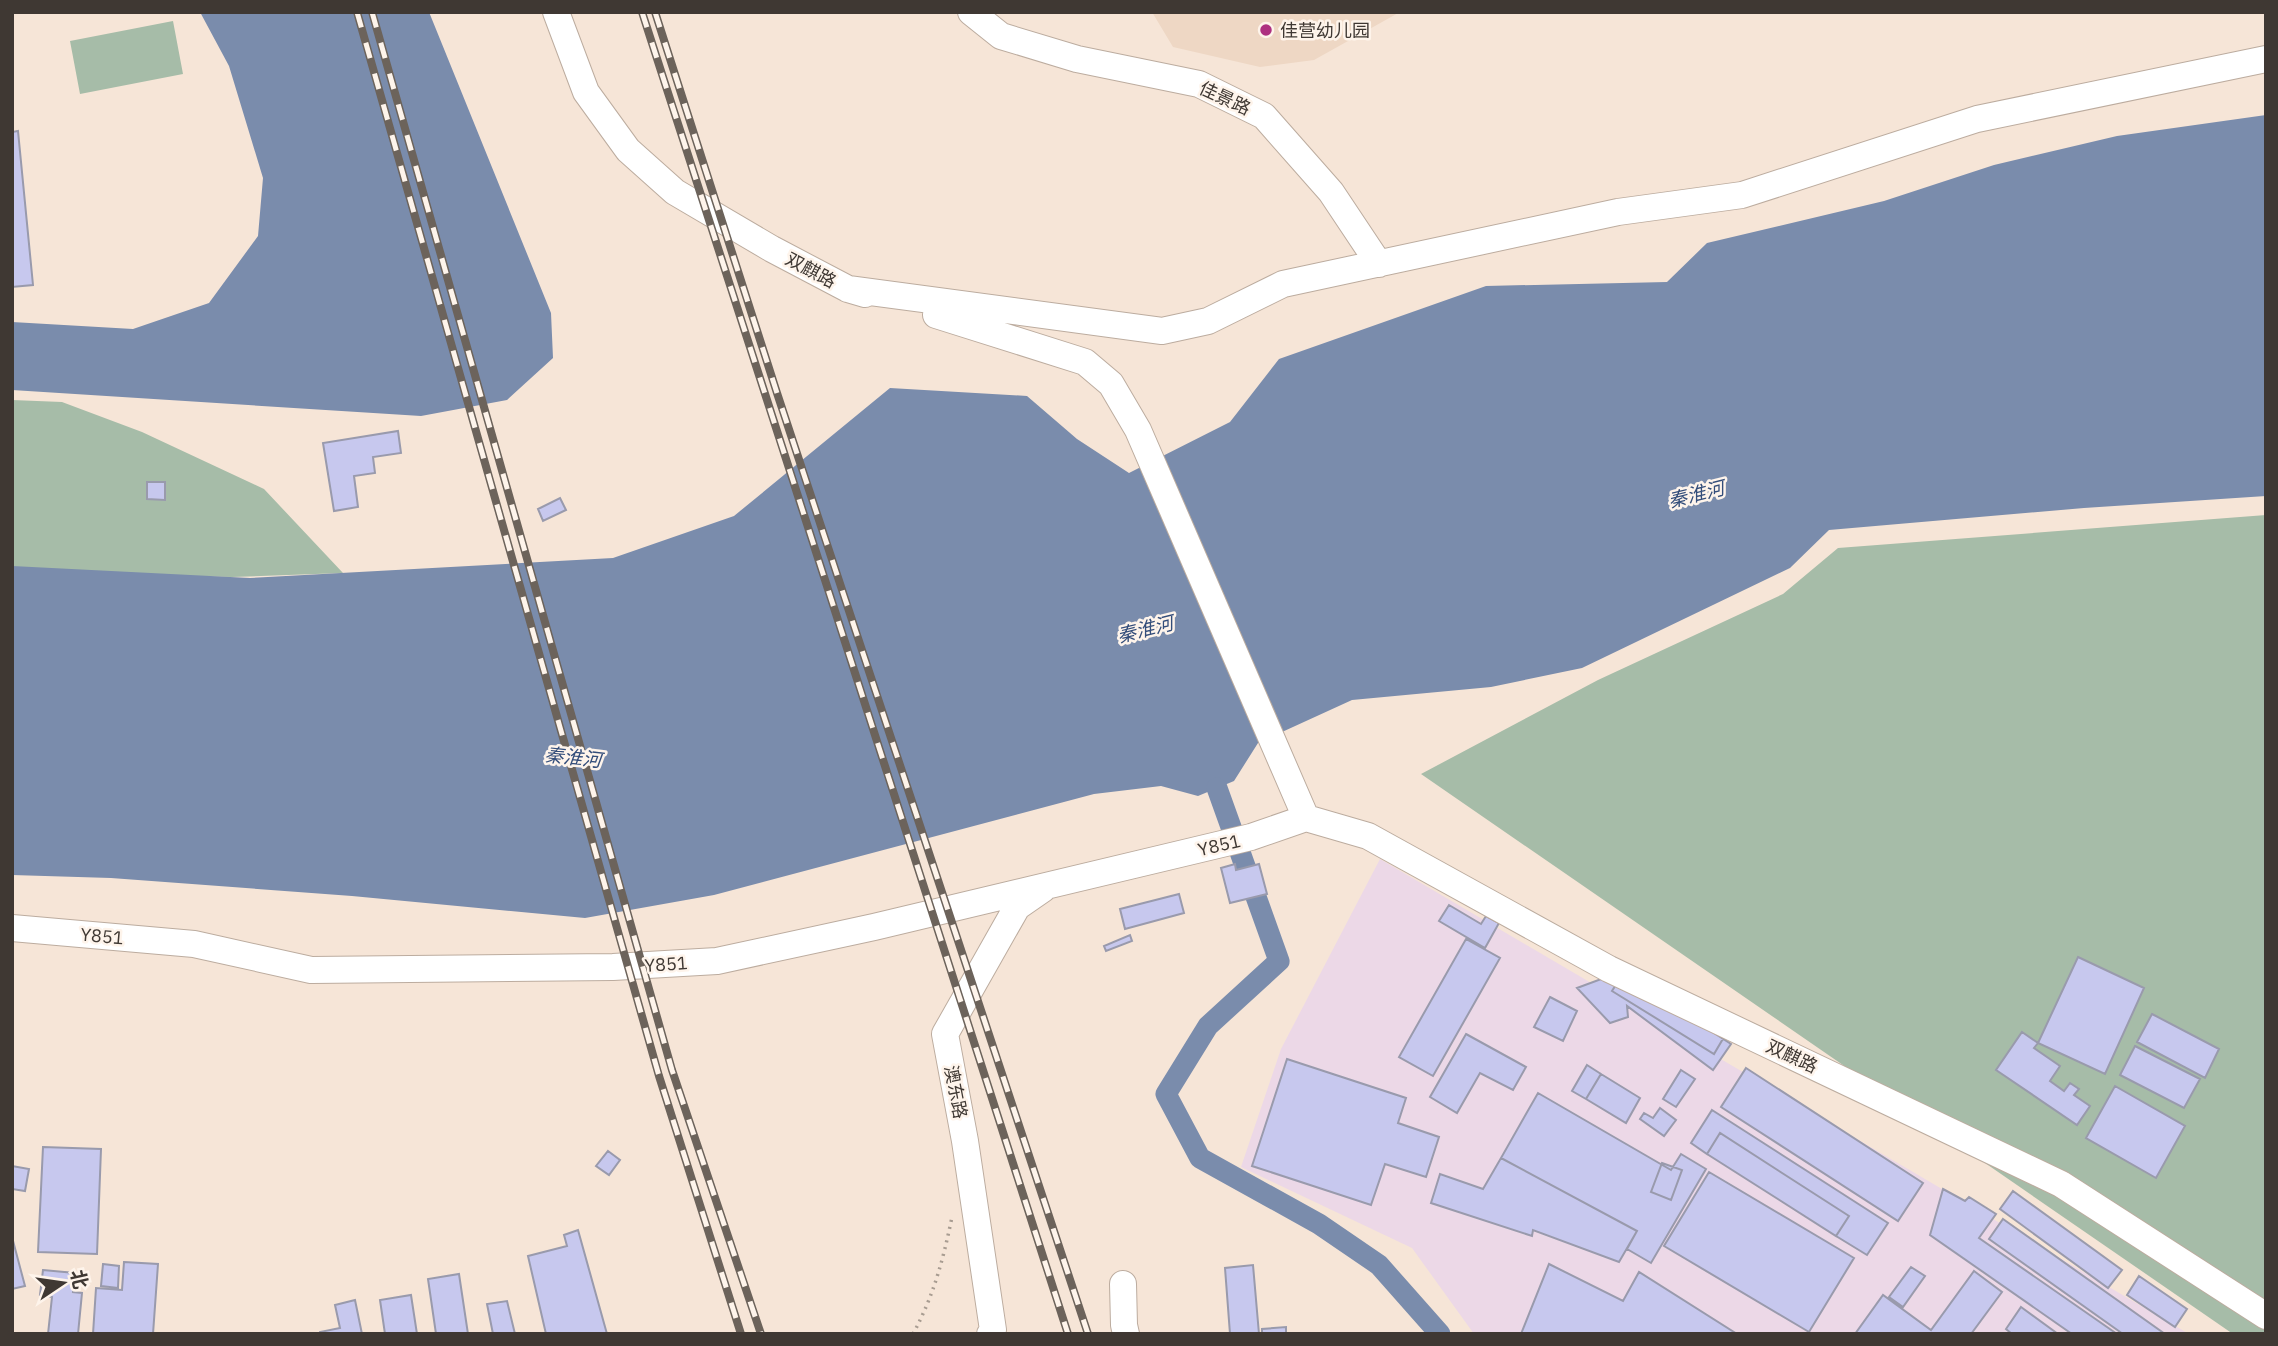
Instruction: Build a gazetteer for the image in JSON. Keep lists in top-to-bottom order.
{
  "streets": {
    "street": [
      "佳景路",
      "双麒路",
      "Y851",
      "澳东路"
    ]
  },
  "crossings": [
    ["双麒路", "Y851"],
    ["Y851", "澳东路"]
  ],
  "water": ["秦淮河"],
  "places": ["佳营幼儿园"],
  "north": "right"
}
